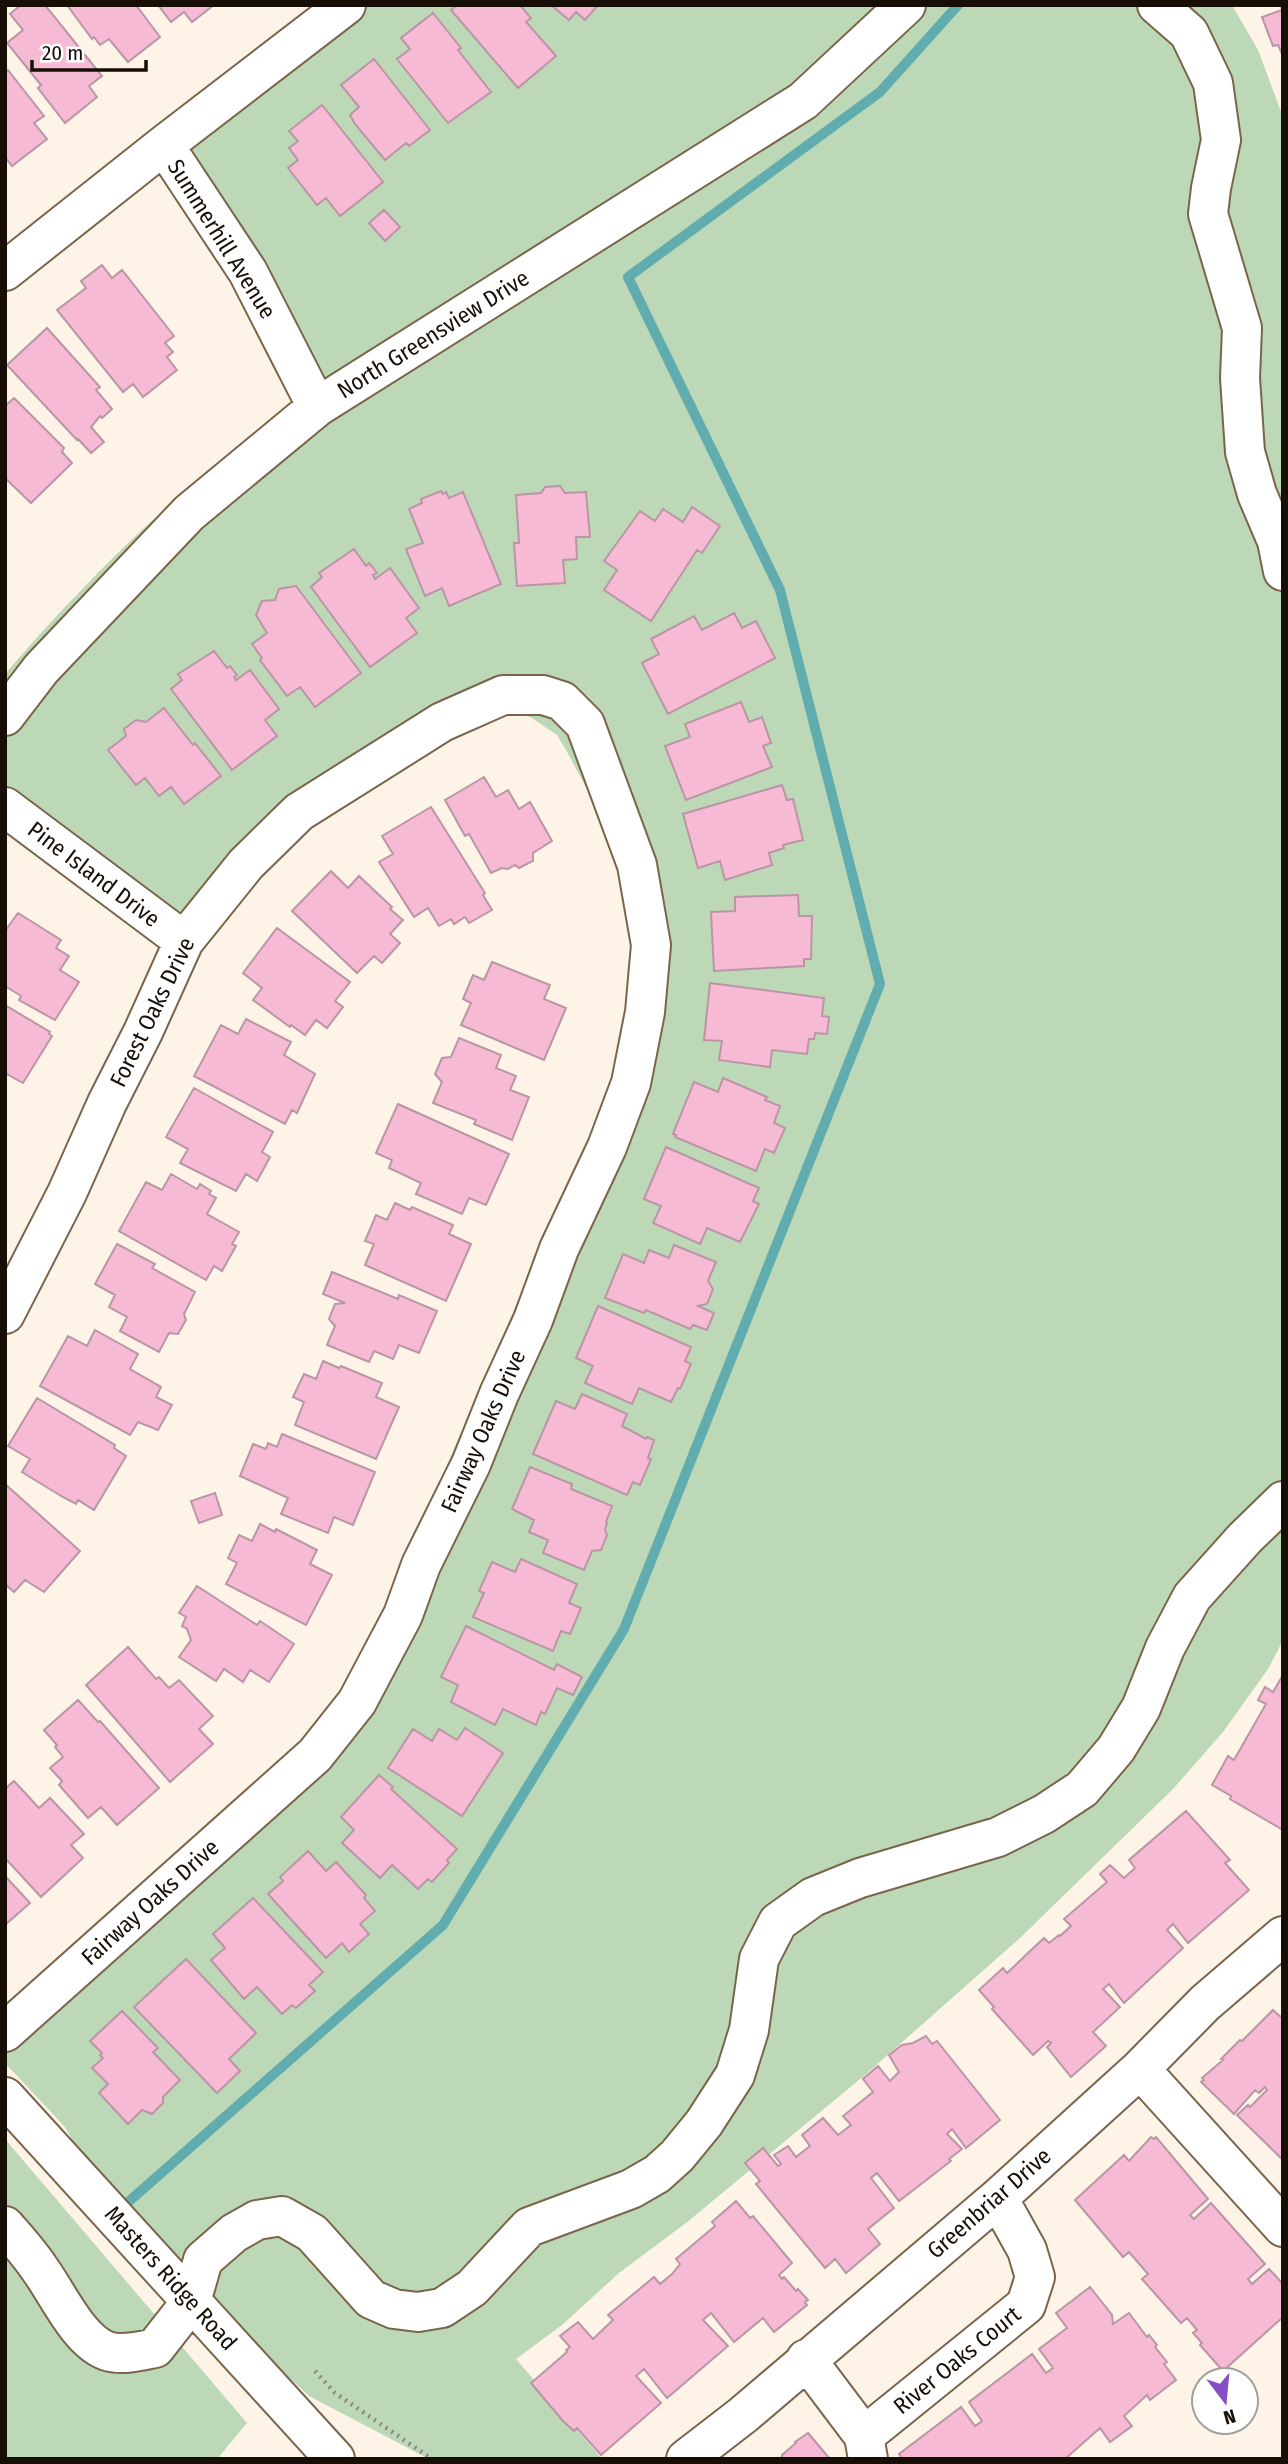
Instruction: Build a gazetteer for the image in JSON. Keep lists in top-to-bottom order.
{
  "streets": {
    "street": [
      "Summerhill Avenue",
      "North Greensview Drive",
      "Pine Island Drive",
      "Forest Oaks Drive",
      "Fairway Oaks Drive",
      "Greenbriar Drive",
      "Masters Ridge Road",
      "River Oaks Court"
    ]
  },
  "crossings": [
    ["Summerhill Avenue", "North Greensview Drive"],
    ["Pine Island Drive", "Forest Oaks Drive"],
    ["Forest Oaks Drive", "Fairway Oaks Drive"],
    ["Greenbriar Drive", "River Oaks Court"]
  ],
  "scale_bar": "20 m",
  "north": "bottom"
}
